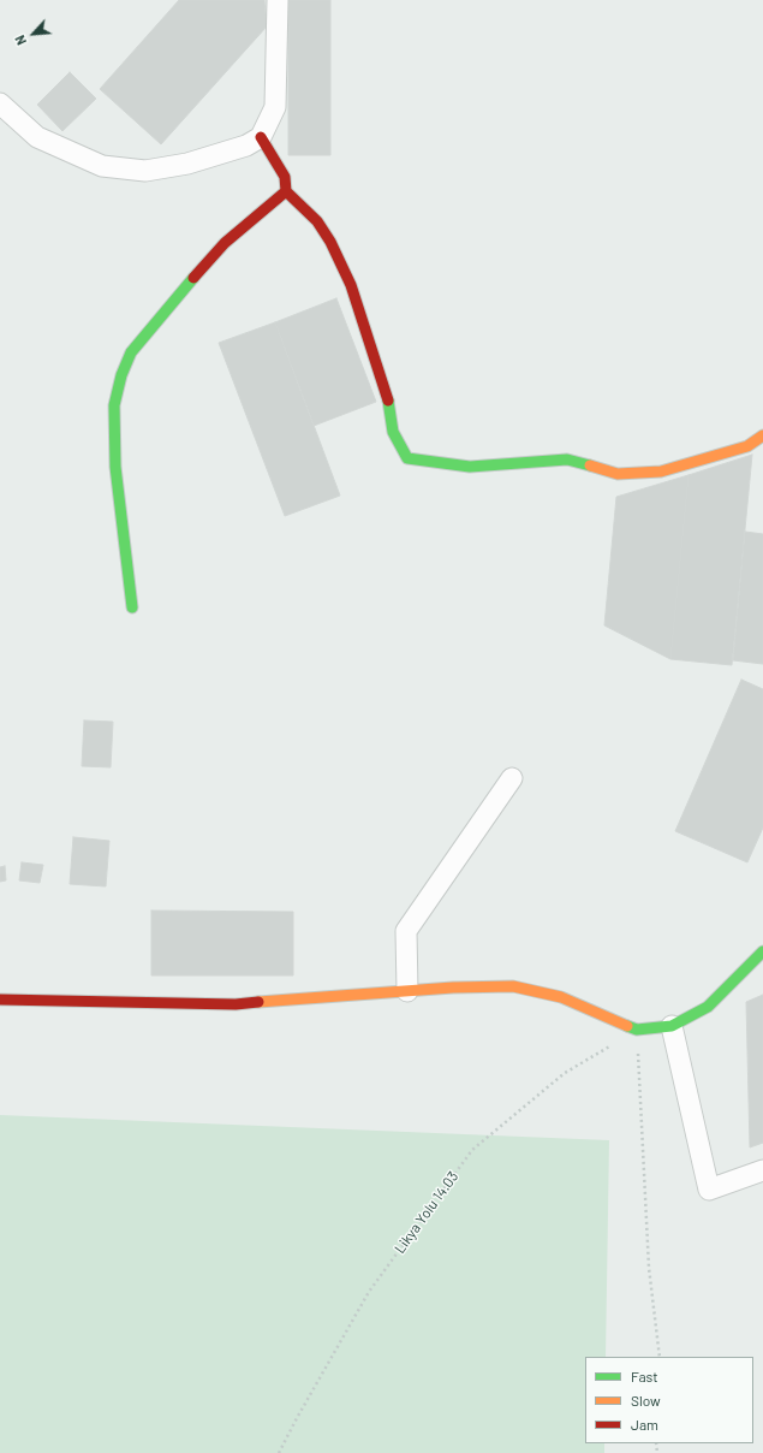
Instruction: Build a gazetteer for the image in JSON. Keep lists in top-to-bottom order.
{
  "streets": {
    "path": ["Likya Yolu 14.03"]
  },
  "legend": ["Fast", "Slow", "Jam"],
  "north": "bottom left"
}
